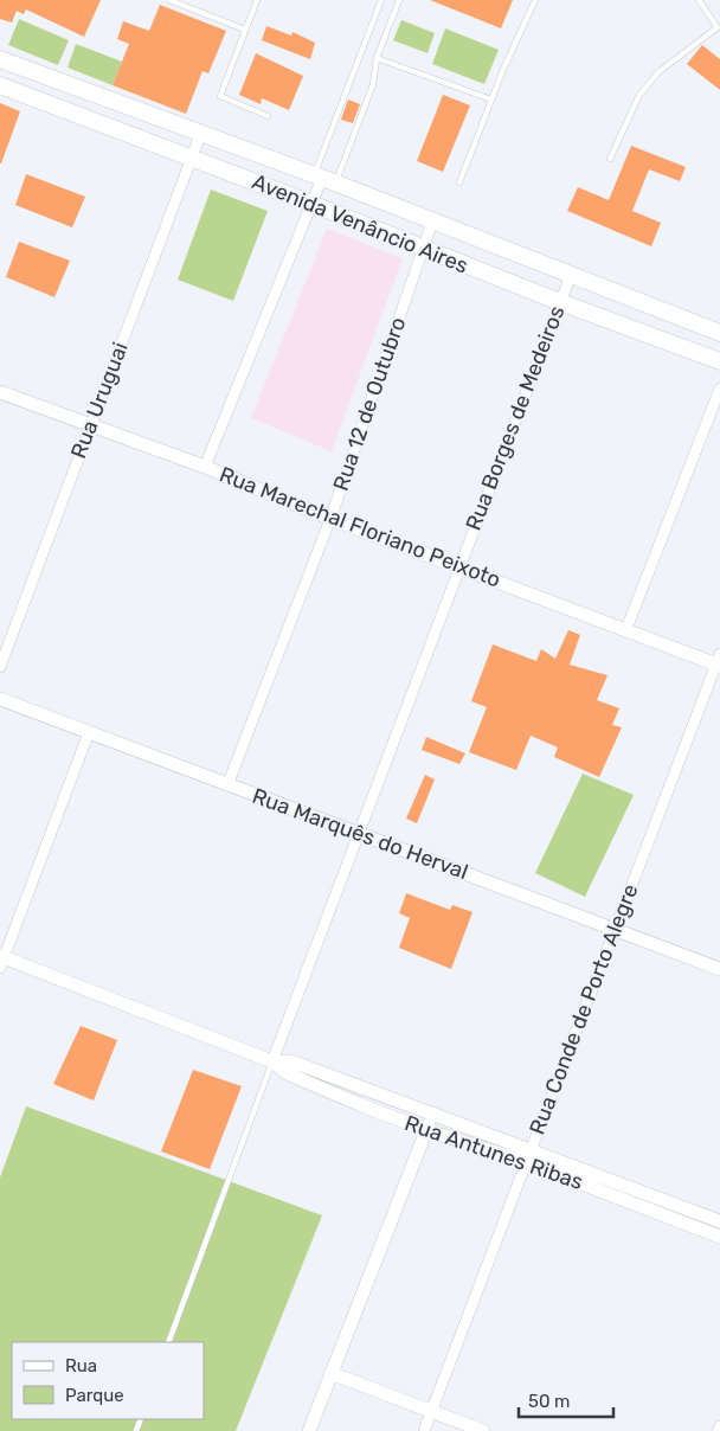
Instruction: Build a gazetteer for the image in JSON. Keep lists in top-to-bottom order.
{
  "streets": {
    "main road": ["Avenida Venâncio Aires"],
    "street": [
      "Rua Uruguai",
      "Rua 12 de Outubro",
      "Rua Borges de Medeiros",
      "Rua Marechal Floriano Peixoto",
      "Rua Marquês do Herval",
      "Rua Conde de Porto Alegre",
      "Rua Antunes Ribas"
    ]
  },
  "crossings": [
    ["Avenida Venâncio Aires", "Rua Uruguai"],
    ["Avenida Venâncio Aires", "Rua 12 de Outubro"],
    ["Avenida Venâncio Aires", "Rua Borges de Medeiros"],
    ["Rua Uruguai", "Rua Marechal Floriano Peixoto"],
    ["Rua 12 de Outubro", "Rua Marechal Floriano Peixoto"],
    ["Rua 12 de Outubro", "Rua Marquês do Herval"],
    ["Rua Borges de Medeiros", "Rua Marechal Floriano Peixoto"],
    ["Rua Borges de Medeiros", "Rua Marquês do Herval"],
    ["Rua Borges de Medeiros", "Rua Antunes Ribas"],
    ["Rua Marechal Floriano Peixoto", "Rua Conde de Porto Alegre"],
    ["Rua Marquês do Herval", "Rua Conde de Porto Alegre"],
    ["Rua Conde de Porto Alegre", "Rua Antunes Ribas"]
  ],
  "legend": ["Rua", "Parque"],
  "scale_bar": "50 m"
}
